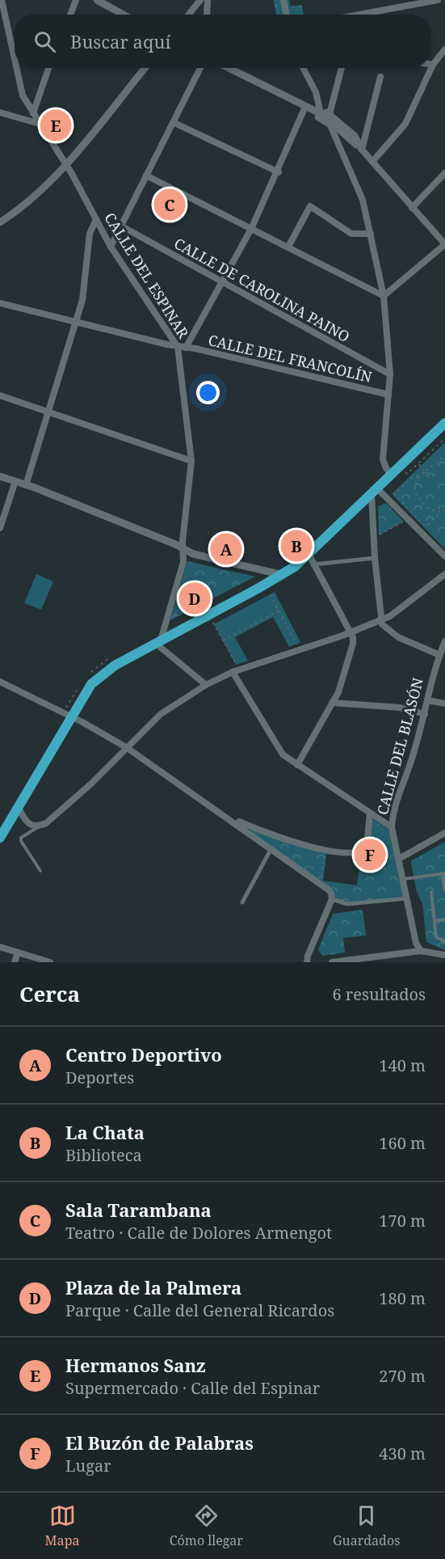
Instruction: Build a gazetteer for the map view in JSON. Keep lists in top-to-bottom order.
{
  "streets": {
    "street": [
      "CALLE DEL ESPINAR",
      "CALLE DE CAROLINA PAINO",
      "CALLE DEL FRANCOLÍN",
      "CALLE DEL BLASÓN"
    ]
  },
  "crossings": [
    ["CALLE DEL ESPINAR", "CALLE DEL FRANCOLÍN"]
  ],
  "page": {
    "search": "Buscar aquí",
    "pins": [
      "E",
      "C",
      "B",
      "A",
      "D",
      "F"
    ],
    "heading": ["Cerca", "6 resultados"],
    "list": [
      {
        "mark": "A",
        "name": "Centro Deportivo",
        "note": "Deportes",
        "value": "140 m"
      },
      {
        "mark": "B",
        "name": "La Chata",
        "note": "Biblioteca",
        "value": "160 m"
      },
      {
        "mark": "C",
        "name": "Sala Tarambana",
        "note": "Teatro · Calle de Dolores Armengot",
        "value": "170 m"
      },
      {
        "mark": "D",
        "name": "Plaza de la Palmera",
        "note": "Parque · Calle del General Ricardos",
        "value": "180 m"
      },
      {
        "mark": "E",
        "name": "Hermanos Sanz",
        "note": "Supermercado · Calle del Espinar",
        "value": "270 m"
      },
      {
        "mark": "F",
        "name": "El Buzón de Palabras",
        "note": "Lugar",
        "value": "430 m"
      }
    ],
    "nav": ["Mapa", "Cómo llegar", "Guardados"]
  }
}
